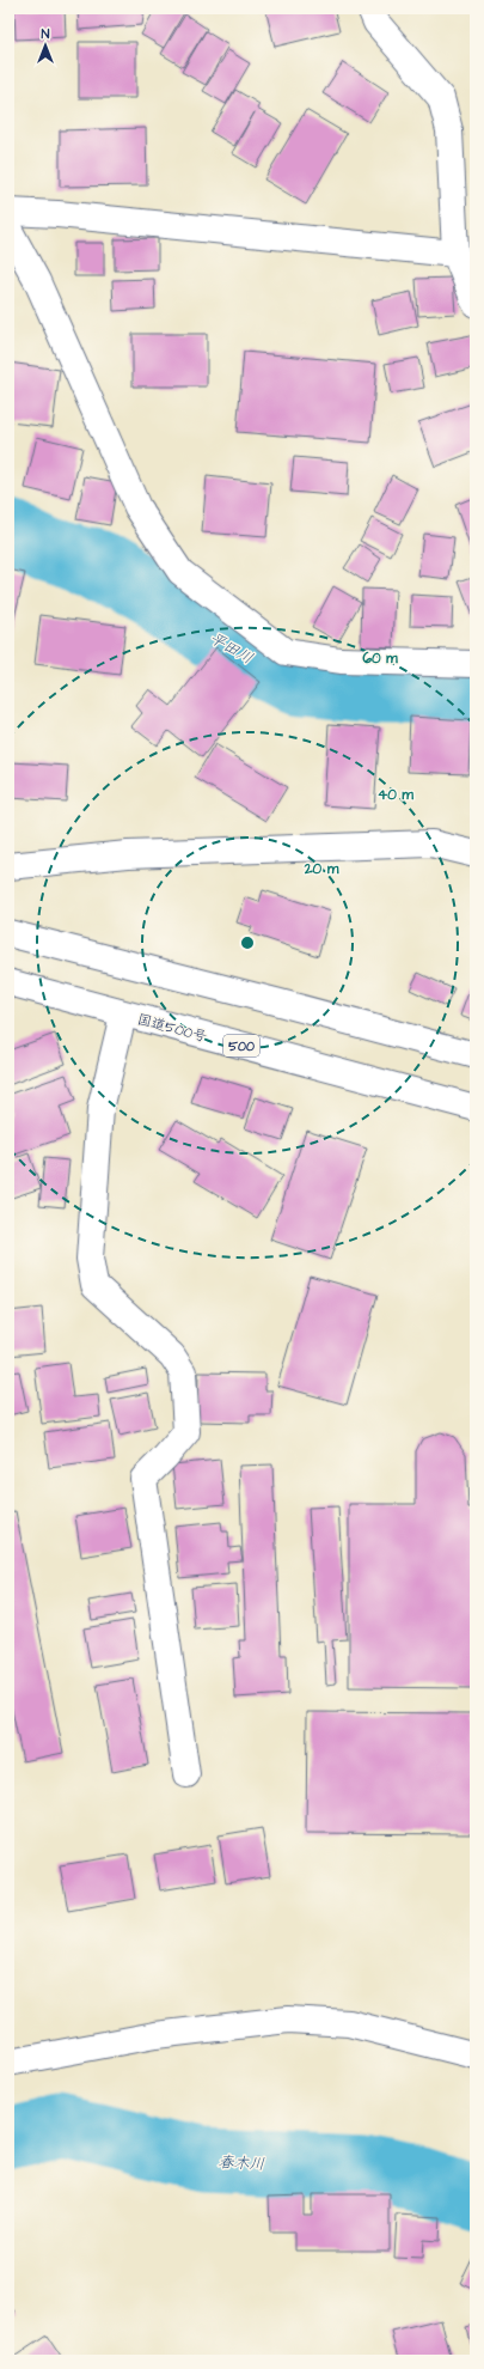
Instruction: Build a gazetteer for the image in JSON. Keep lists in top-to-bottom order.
{
  "streets": {
    "main road": ["国道500号", "500"]
  },
  "water": ["平田川", "春木川"],
  "north": "top",
  "rings": ["60 m", "40 m", "20 m"]
}
